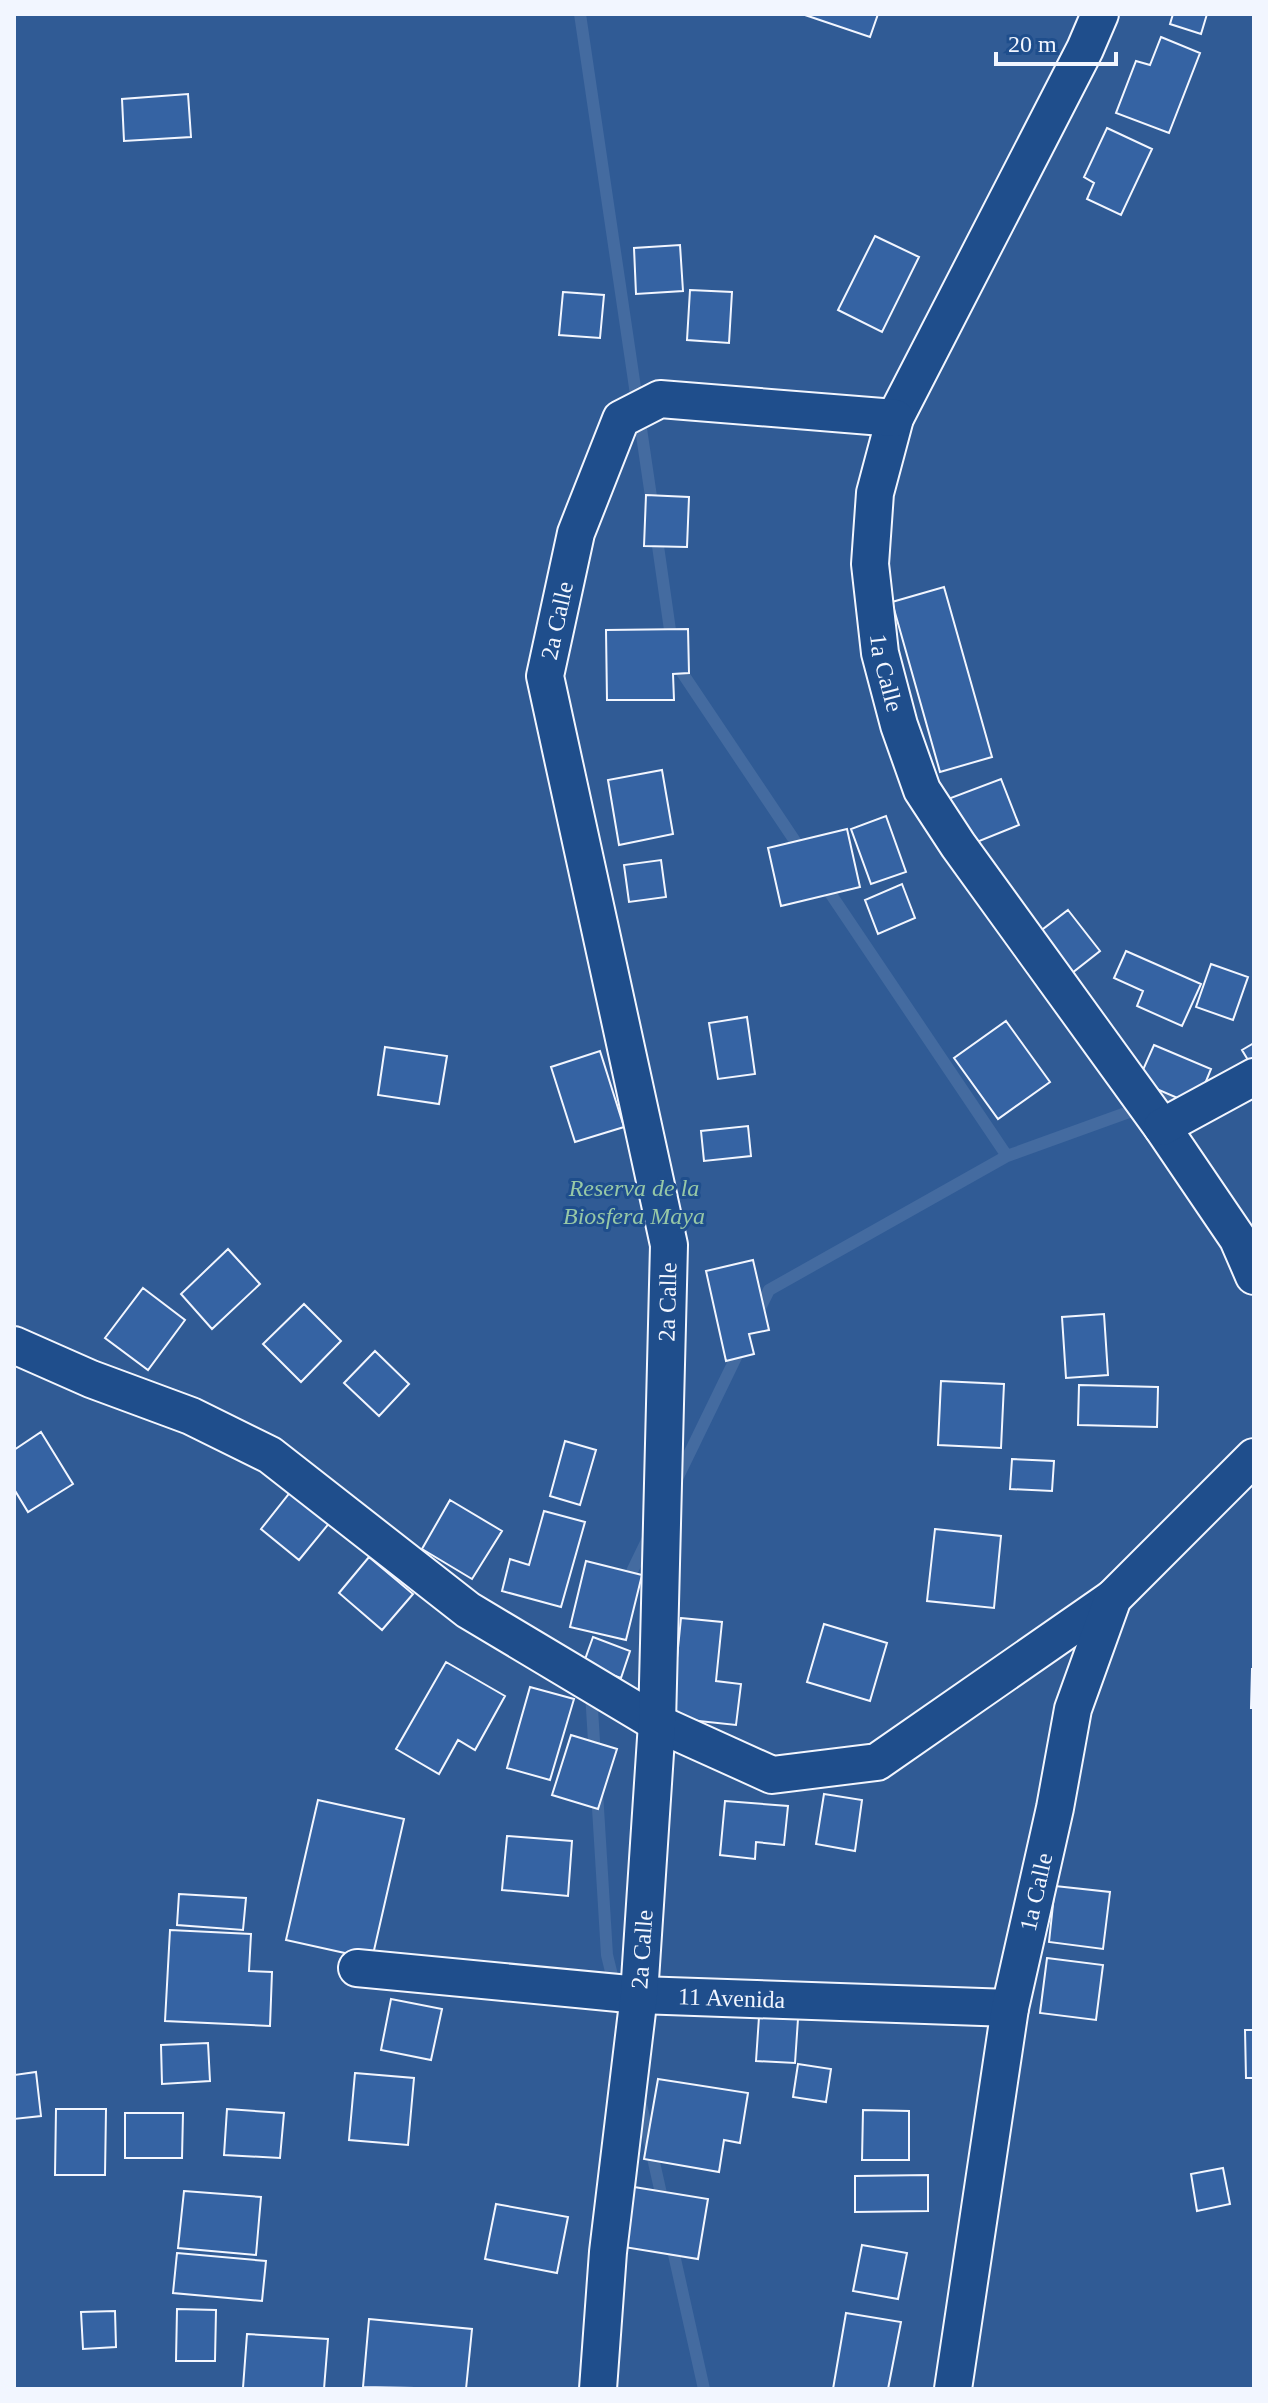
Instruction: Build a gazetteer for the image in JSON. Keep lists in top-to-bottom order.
{
  "streets": {
    "street": ["2a Calle", "1a Calle", "11 Avenida"]
  },
  "crossings": [
    ["2a Calle", "1a Calle"],
    ["2a Calle", "11 Avenida"],
    ["1a Calle", "11 Avenida"]
  ],
  "parks": ["Reserva de la Biosfera Maya"],
  "scale_bar": "20 m"
}
